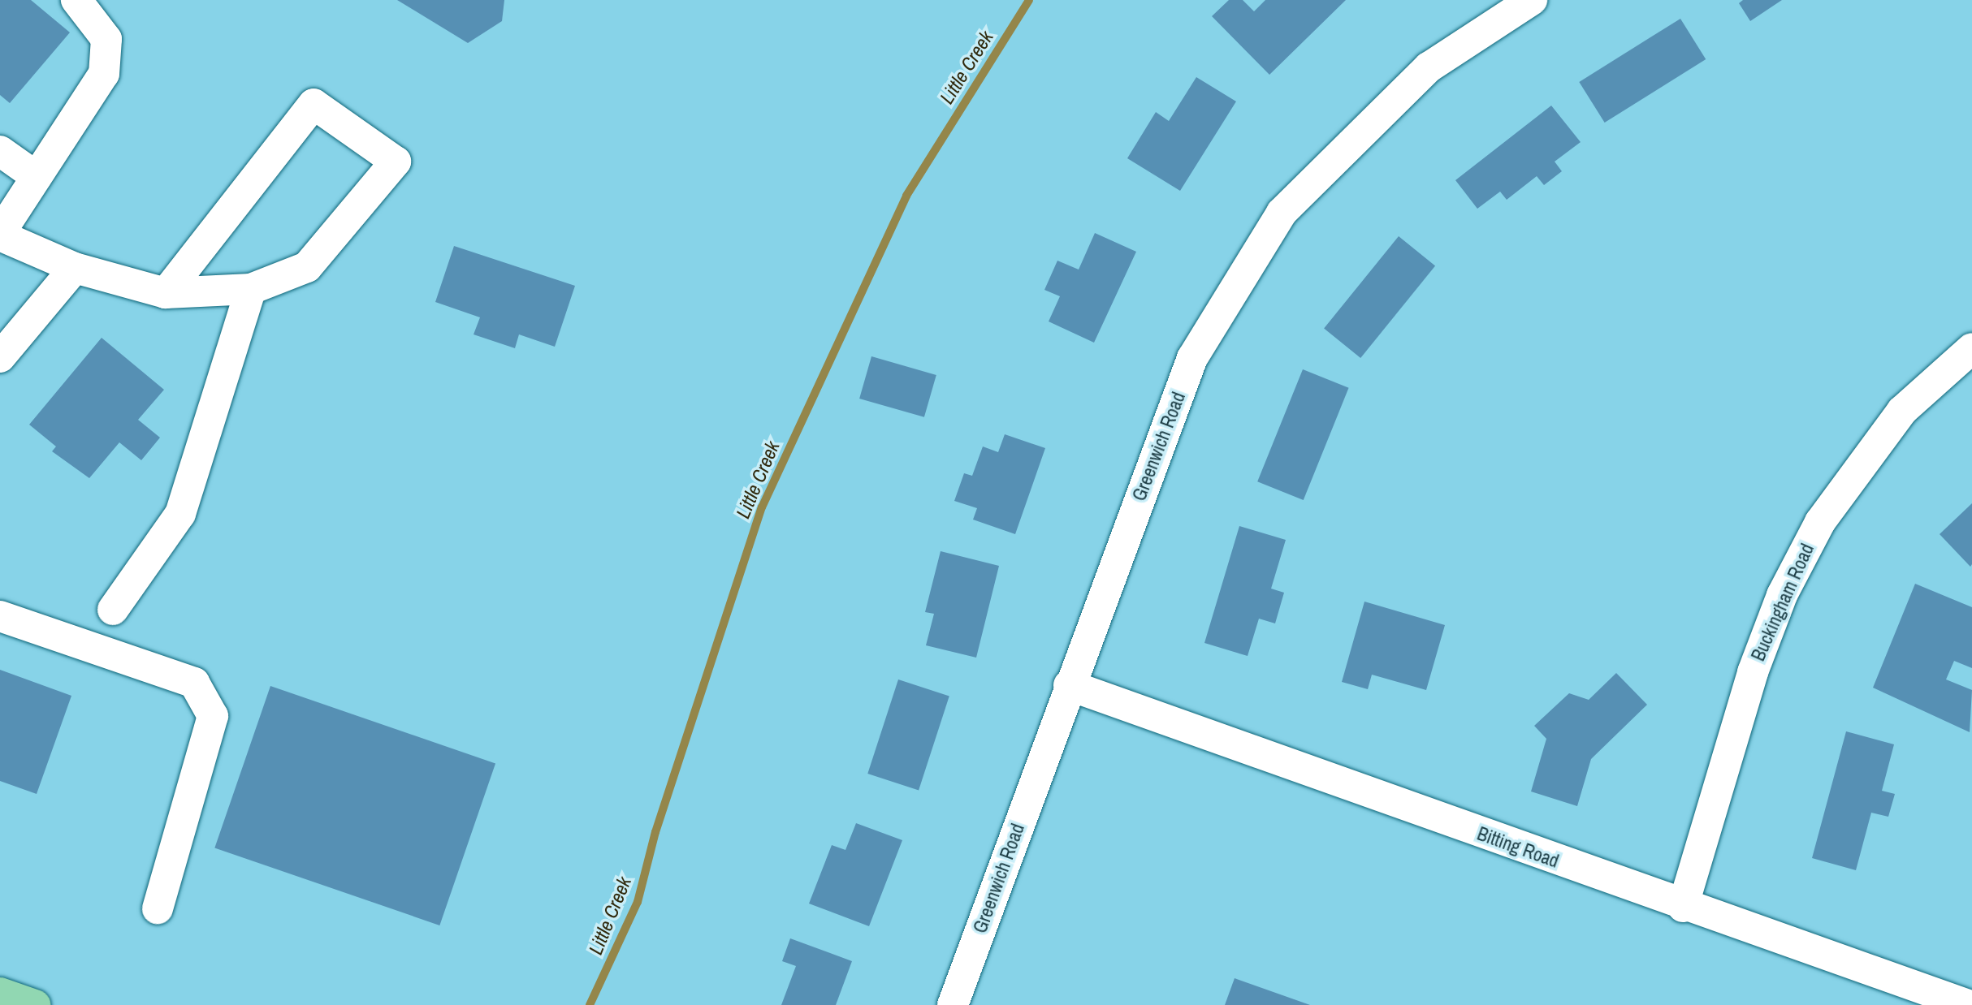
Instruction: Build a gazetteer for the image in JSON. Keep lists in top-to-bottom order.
{
  "streets": {
    "street": ["Greenwich Road", "Buckingham Road", "Bitting Road"]
  },
  "crossings": [
    ["Greenwich Road", "Bitting Road"],
    ["Buckingham Road", "Bitting Road"]
  ],
  "water": ["Little Creek"]
}
